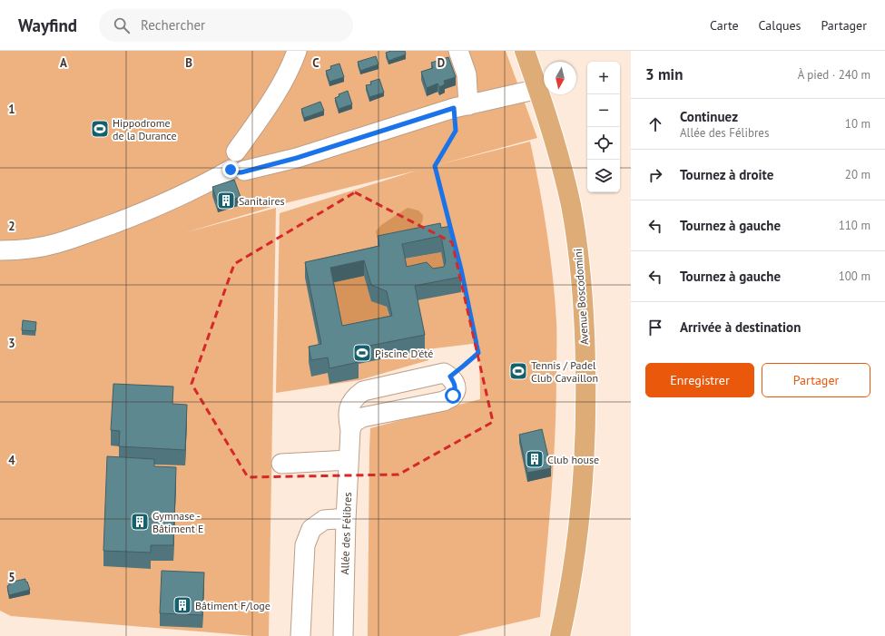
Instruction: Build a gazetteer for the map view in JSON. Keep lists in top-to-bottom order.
{
  "streets": {
    "main road": ["Avenue Boscodomini"],
    "lane": ["Allée des Félibres"]
  },
  "places": {
    "sports": ["Hippodrome de la Durance", "Piscine D'été", "Tennis / Padel Club Cavaillon"],
    "building": [
      "Sanitaires",
      "Club house",
      "Gymnase - Bâtiment E",
      "Bâtiment F/loge"
    ]
  },
  "north": "bottom",
  "page": {
    "header": "Wayfind",
    "search": "Rechercher",
    "nav": ["Carte", "Calques", "Partager"],
    "heading": ["3 min", "À pied · 240 m"],
    "map_buttons": ["+", "−"],
    "list": [
      ["Continuez", "Allée des Félibres", "10 m"],
      ["Tournez à droite", "20 m"],
      ["Tournez à gauche", "110 m"],
      ["Tournez à gauche", "100 m"],
      "Arrivée à destination"
    ],
    "buttons": ["Enregistrer", "Partager"]
  },
  "grid": {
    "columns": [
      "A",
      "B",
      "C",
      "D"
    ],
    "rows": [
      "1",
      "2",
      "3",
      "4",
      "5"
    ]
  }
}
